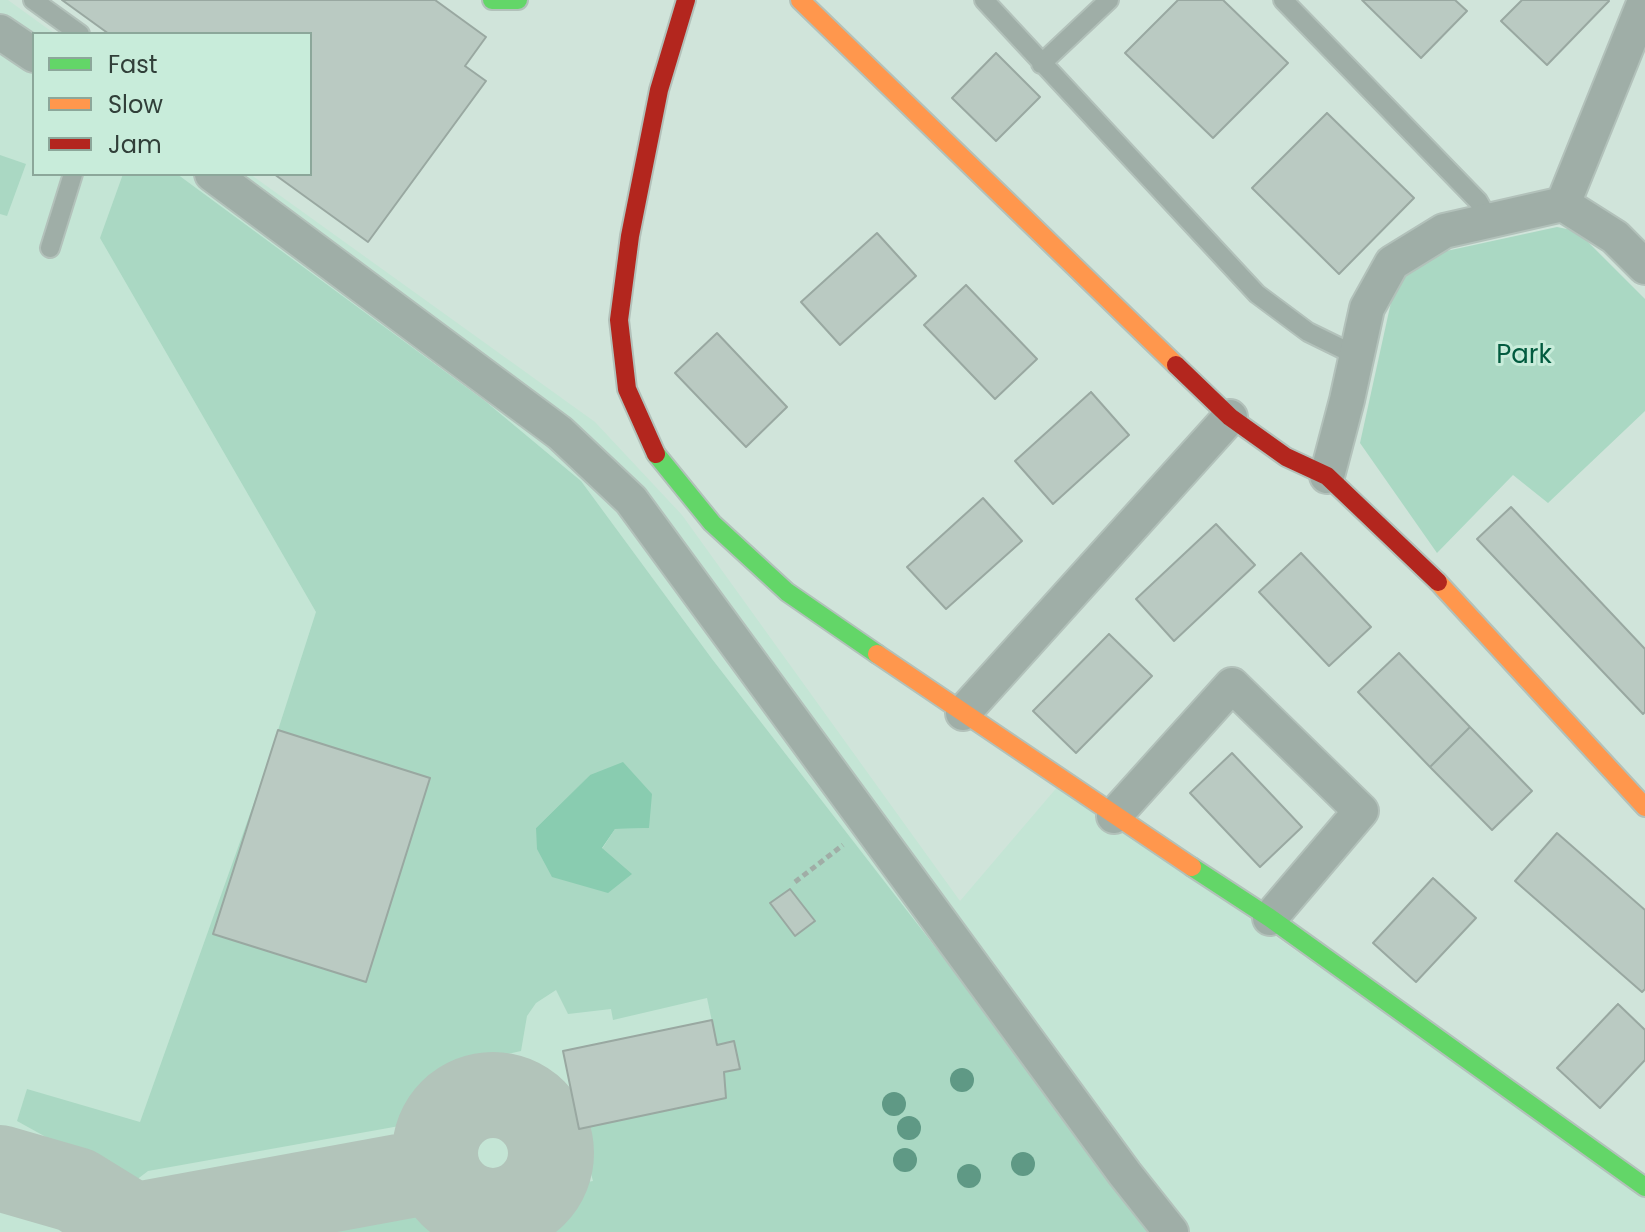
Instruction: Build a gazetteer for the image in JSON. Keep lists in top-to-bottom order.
{
  "parks": ["Park"],
  "legend": ["Fast", "Slow", "Jam"]
}
